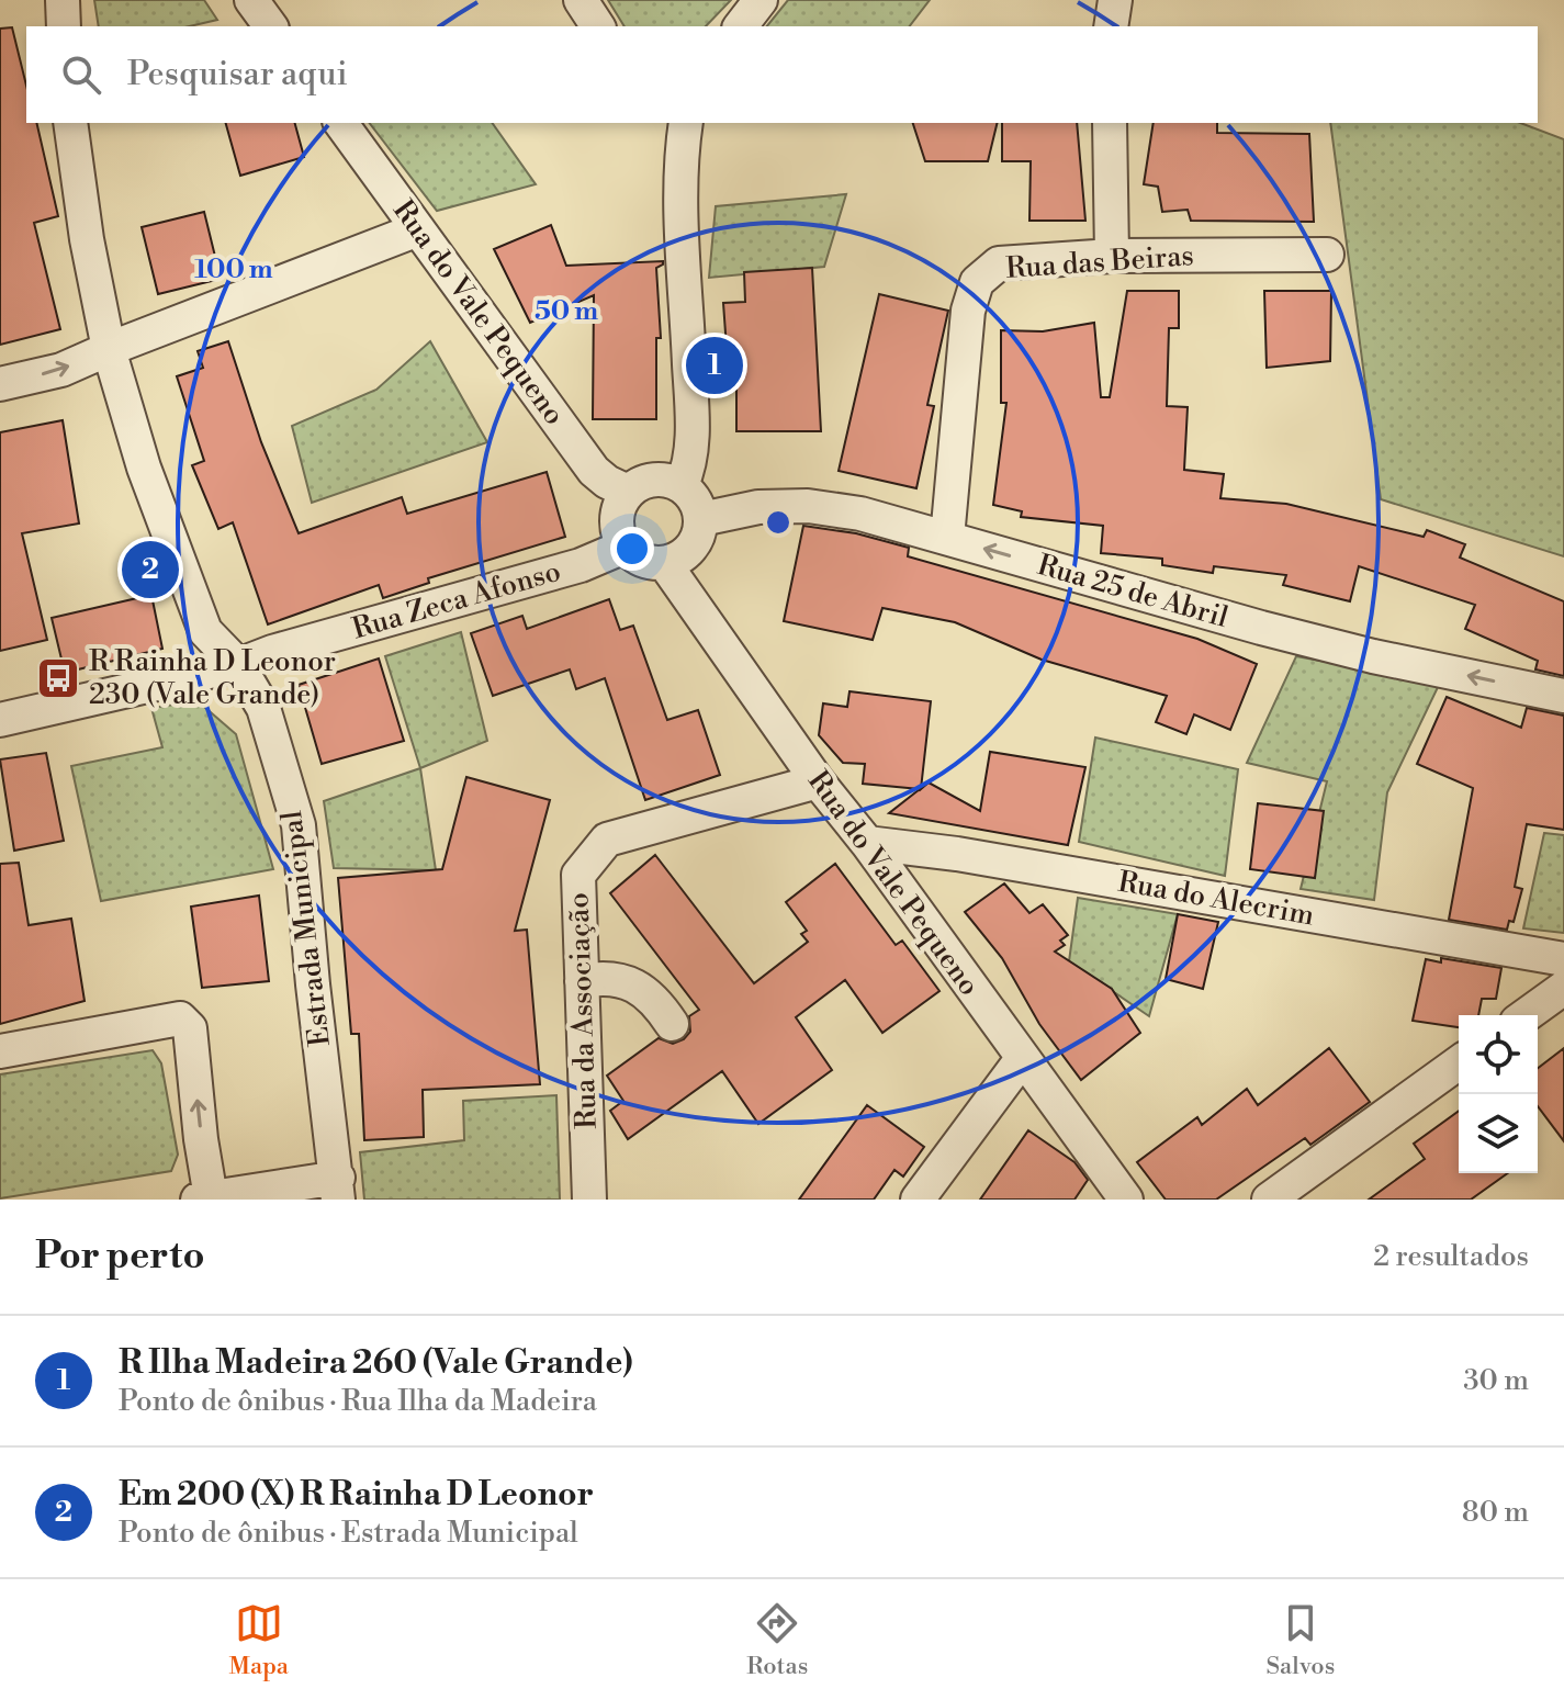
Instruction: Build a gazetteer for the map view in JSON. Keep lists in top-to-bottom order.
{
  "streets": {
    "street": [
      "Rua das Beiras",
      "Rua do Vale Pequeno",
      "Rua 25 de Abril",
      "Rua Zeca Afonso",
      "Rua do Alecrim",
      "Estrada Municipal",
      "Rua da Associação"
    ]
  },
  "crossings": [
    ["Rua das Beiras", "Rua 25 de Abril"],
    ["Rua do Vale Pequeno", "Rua 25 de Abril"],
    ["Rua do Vale Pequeno", "Rua Zeca Afonso"],
    ["Rua do Vale Pequeno", "Rua do Alecrim"],
    ["Rua do Vale Pequeno", "Rua da Associação"],
    ["Rua 25 de Abril", "Rua Zeca Afonso"],
    ["Rua Zeca Afonso", "Estrada Municipal"]
  ],
  "one_way": ["Rua 25 de Abril"],
  "places": {
    "bus stop": ["R Rainha D Leonor 230 (Vale Grande)"]
  },
  "page": {
    "search": "Pesquisar aqui",
    "pins": ["1", "2"],
    "heading": ["Por perto", "2 resultados"],
    "list": [
      {
        "mark": "1",
        "name": "R Ilha Madeira 260 (Vale Grande)",
        "note": "Ponto de ônibus · Rua Ilha da Madeira",
        "value": "30 m"
      },
      {
        "mark": "2",
        "name": "Em 200 (X) R Rainha D Leonor",
        "note": "Ponto de ônibus · Estrada Municipal",
        "value": "80 m"
      }
    ],
    "nav": ["Mapa", "Rotas", "Salvos"]
  },
  "rings": ["100 m", "50 m"]
}
